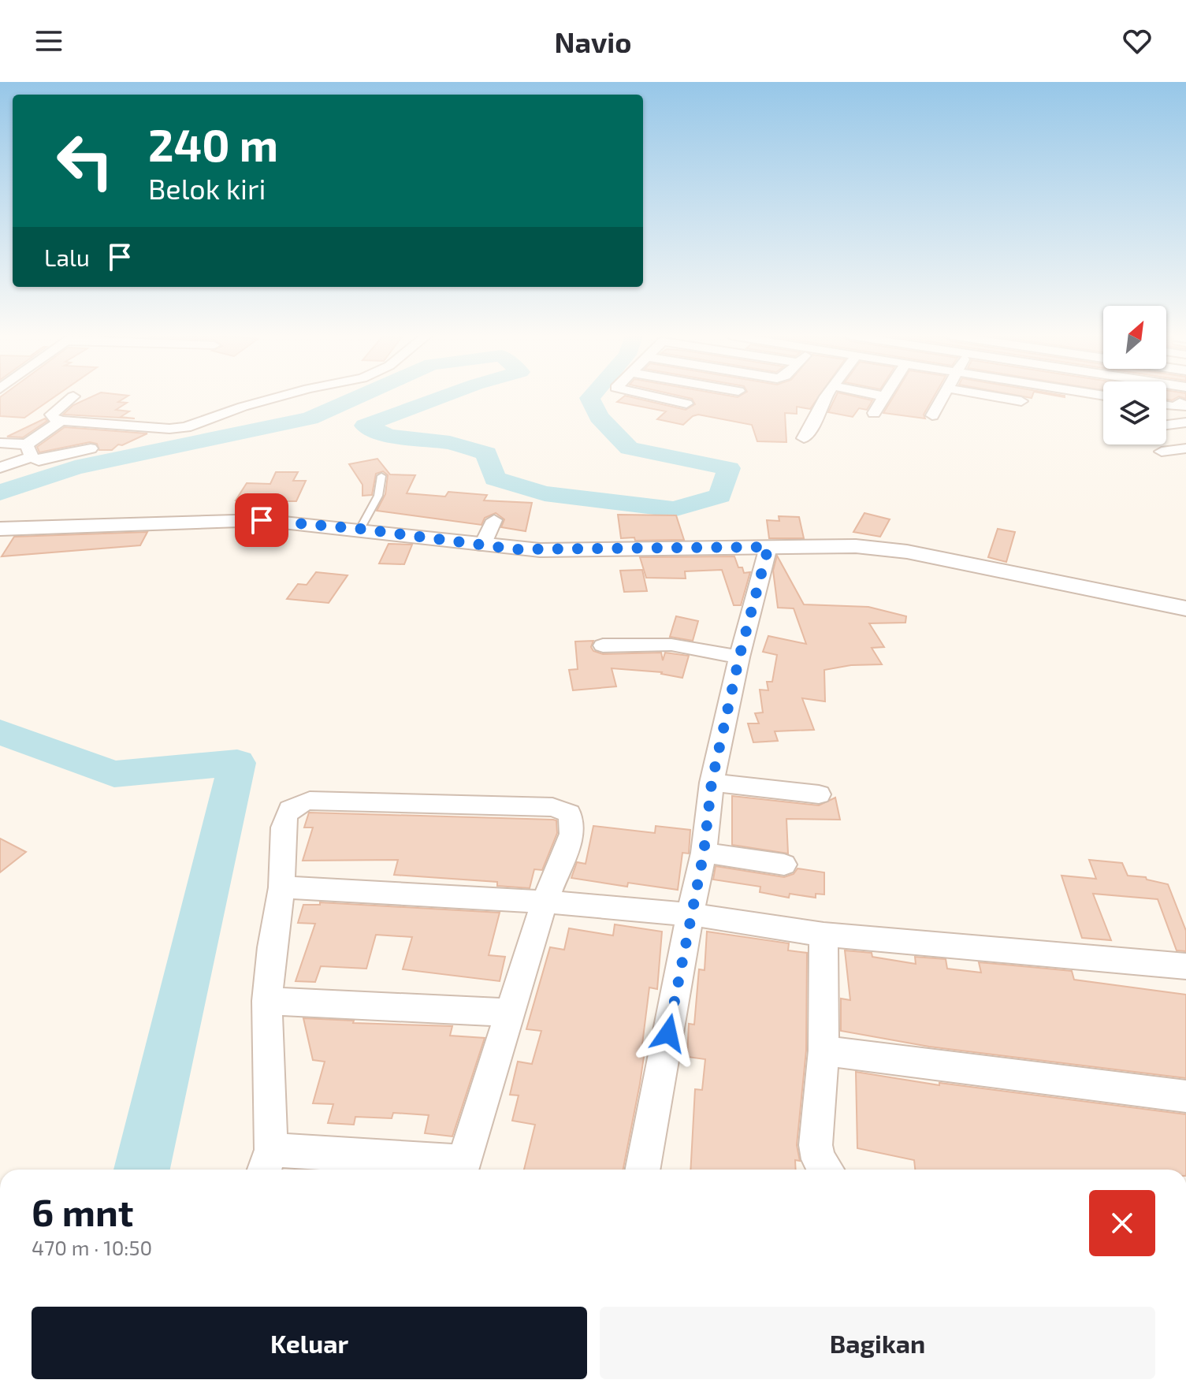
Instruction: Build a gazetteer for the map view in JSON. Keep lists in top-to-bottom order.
{
  "north": "top right",
  "page": {
    "header": "Navio",
    "turn": ["240 m", "Belok kiri"],
    "then": "Lalu",
    "heading": ["6 mnt", "470 m · 10:50"],
    "buttons": ["Keluar", "Bagikan"]
  }
}
